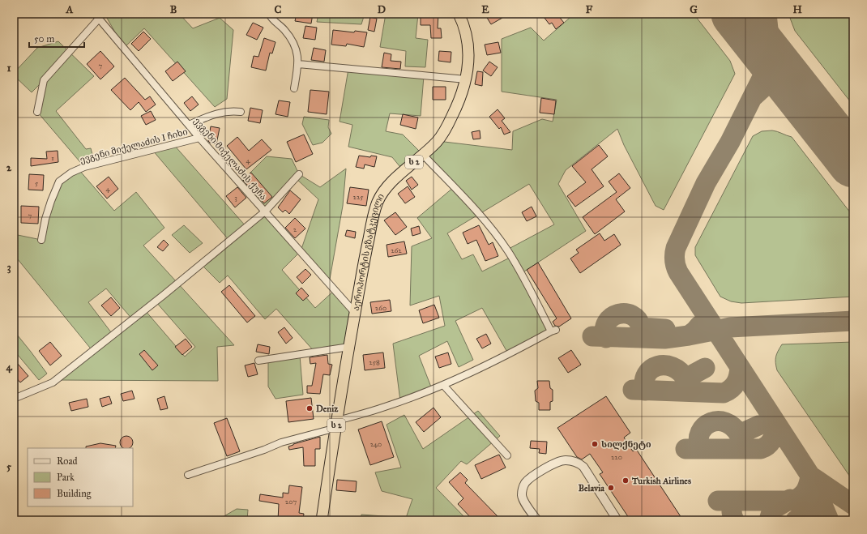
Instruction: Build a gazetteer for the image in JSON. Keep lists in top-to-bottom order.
{
  "streets": {
    "highway": ["ს 2", "აეროპორტის გზატკეცილი"],
    "street": ["ევგენი მიქელაძის I ჩიხი", "ევგენი მიქელაძის ქუჩა"]
  },
  "crossings": [
    ["ევგენი მიქელაძის I ჩიხი", "ევგენი მიქელაძის ქუჩა"],
    ["ევგენი მიქელაძის ქუჩა", "აეროპორტის გზატკეცილი"]
  ],
  "places": [
    "Deniz",
    "სილქნეტი",
    "Turkish Airlines",
    "Belavia"
  ],
  "house_numbers": [
    "7",
    "1",
    "4",
    "5",
    "4",
    "225",
    "3",
    "7",
    "2",
    "262",
    "260",
    "258",
    "240",
    "220",
    "207"
  ],
  "legend": ["Road", "Park", "Building"],
  "scale_bar": "50 m",
  "grid": {
    "columns": [
      "A",
      "B",
      "C",
      "D",
      "E",
      "F",
      "G",
      "H"
    ],
    "rows": [
      "1",
      "2",
      "3",
      "4",
      "5"
    ]
  }
}
